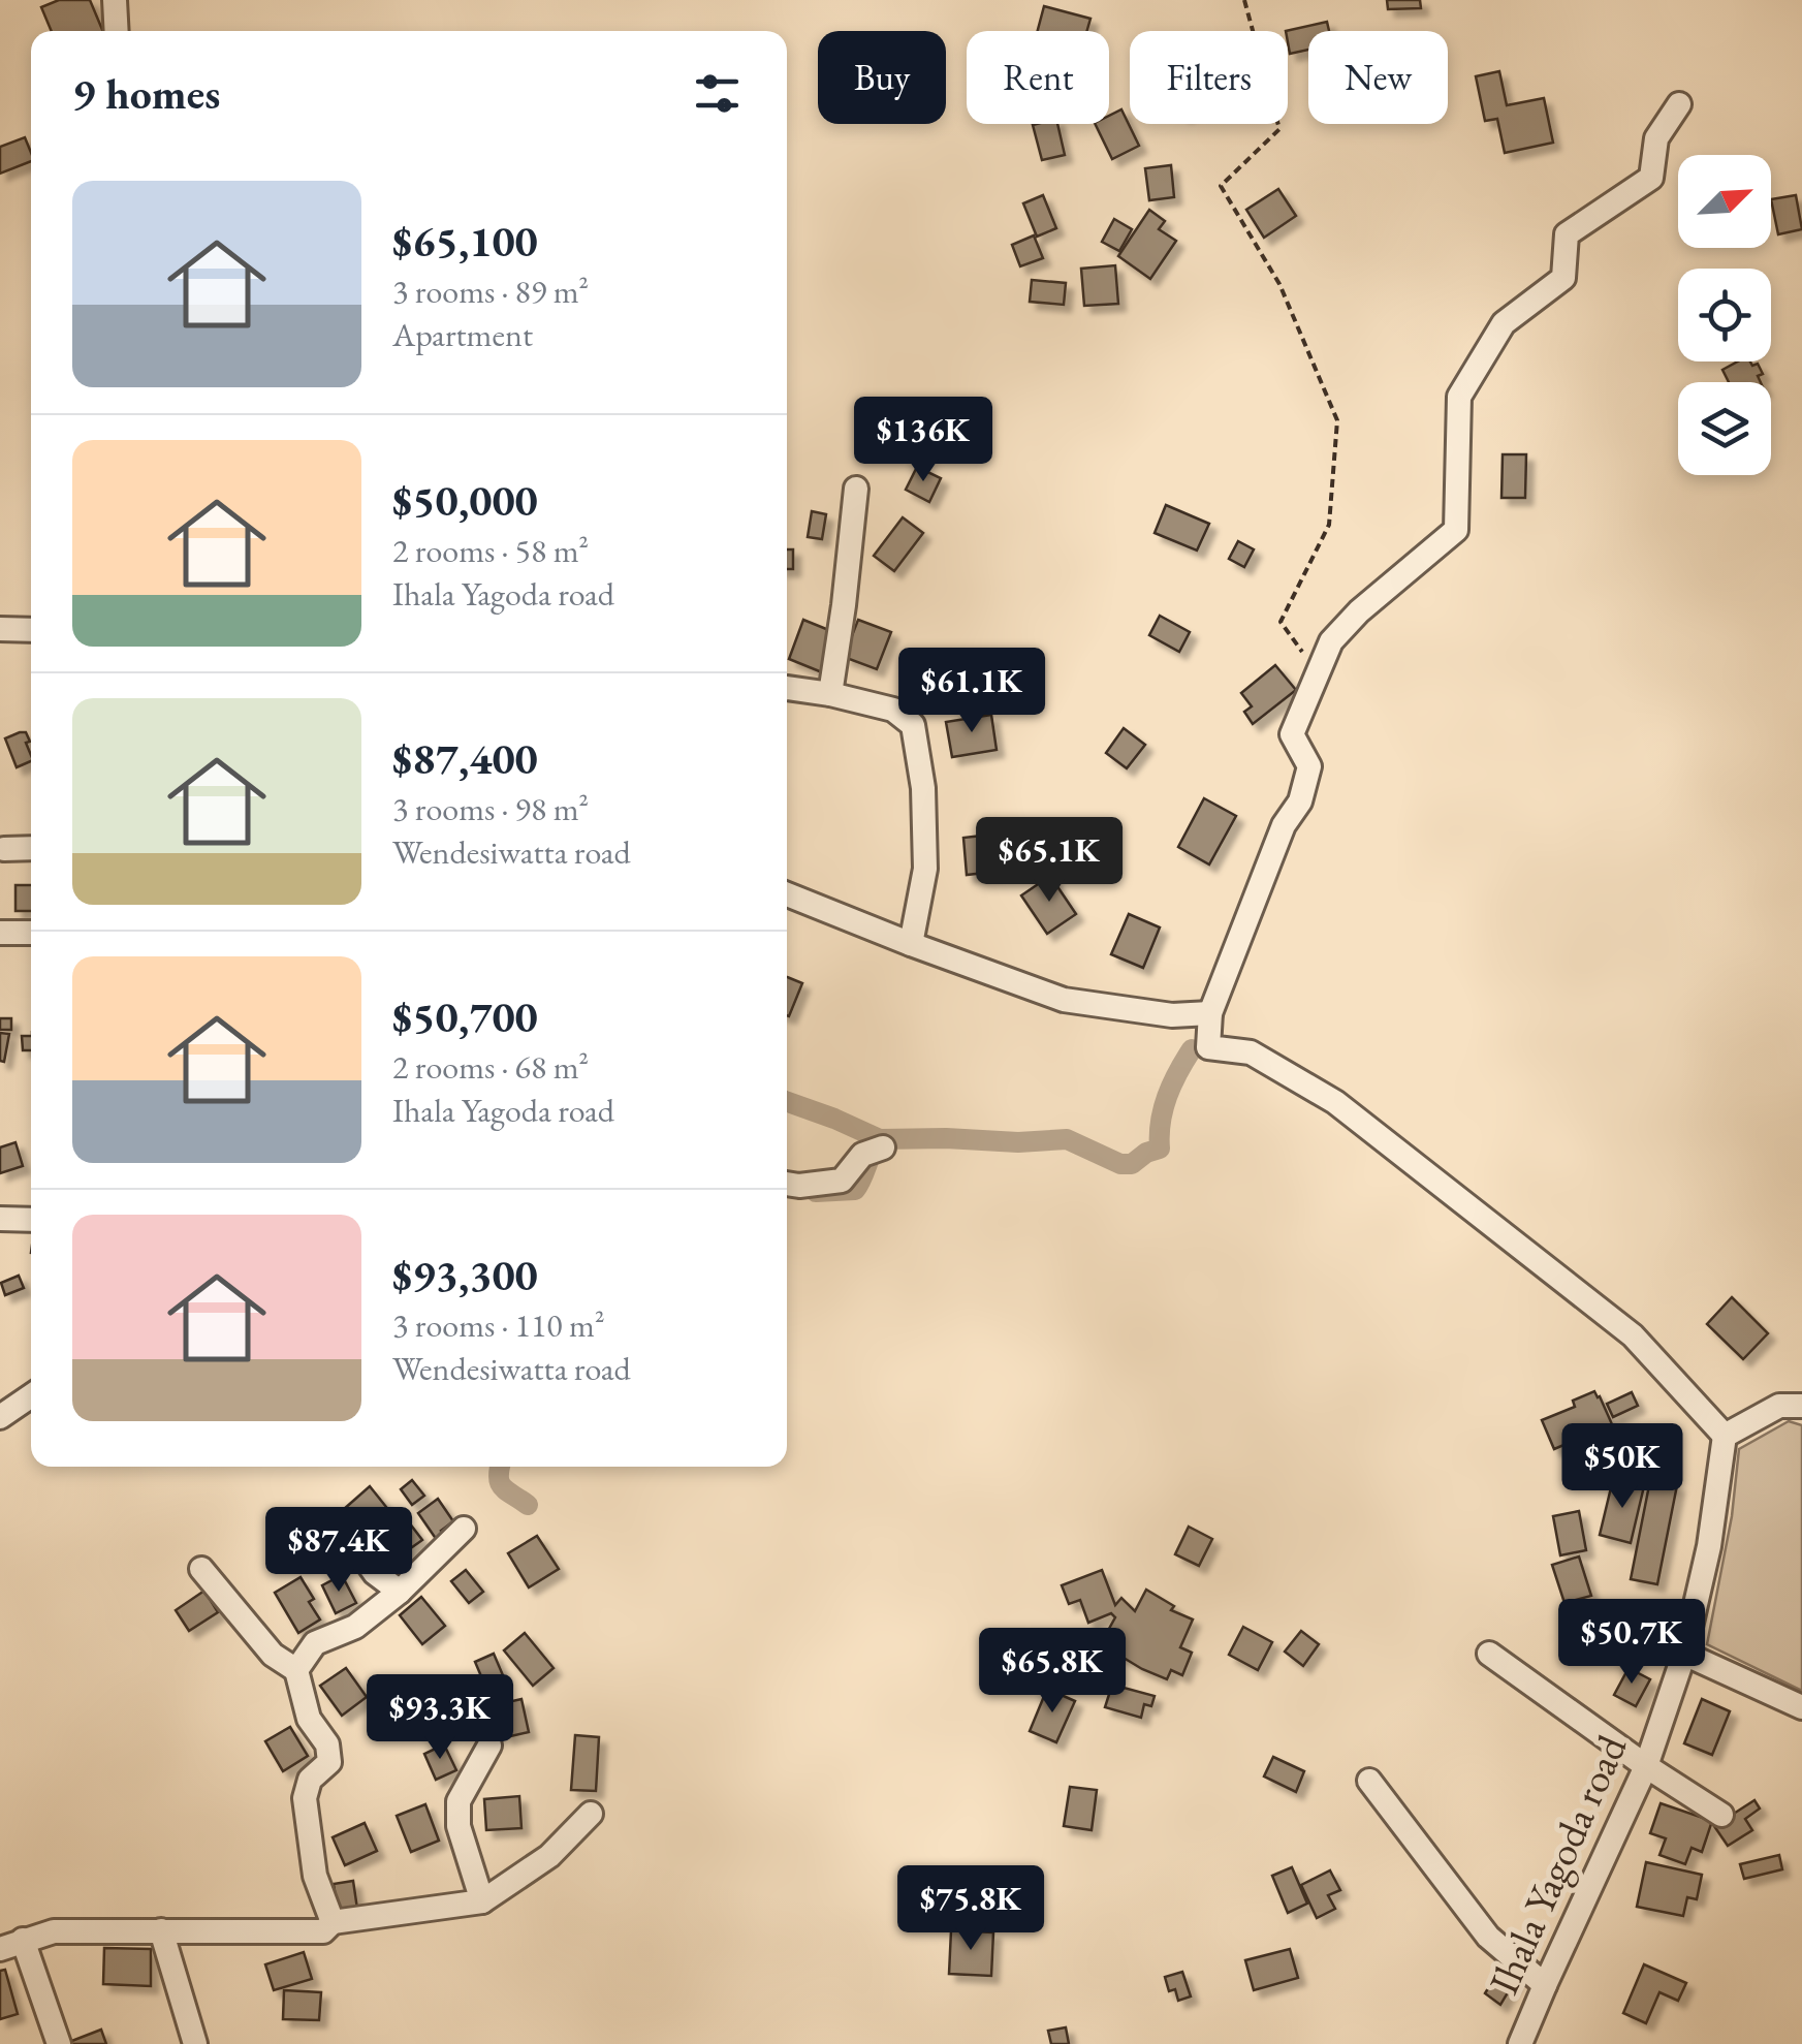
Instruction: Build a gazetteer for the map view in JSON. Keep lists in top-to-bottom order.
{
  "streets": {
    "street": ["Ihala Yagoda road"]
  },
  "north": "top right",
  "page": {
    "chip": [
      "Buy",
      "Rent",
      "Filters",
      "New"
    ],
    "heading": "9 homes",
    "list": [
      {
        "name": "$65,100",
        "note": "3 rooms · 89 m² · Apartment"
      },
      {
        "name": "$50,000",
        "note": "2 rooms · 58 m² · Ihala Yagoda road"
      },
      {
        "name": "$87,400",
        "note": "3 rooms · 98 m² · Wendesiwatta road"
      },
      {
        "name": "$50,700",
        "note": "2 rooms · 68 m² · Ihala Yagoda road"
      },
      {
        "name": "$93,300",
        "note": "3 rooms · 110 m² · Wendesiwatta road"
      }
    ],
    "price": [
      "$136K",
      "$61.1K",
      "$65.1K",
      "$50K",
      "$87.4K",
      "$50.7K",
      "$65.8K",
      "$93.3K",
      "$75.8K"
    ]
  }
}
